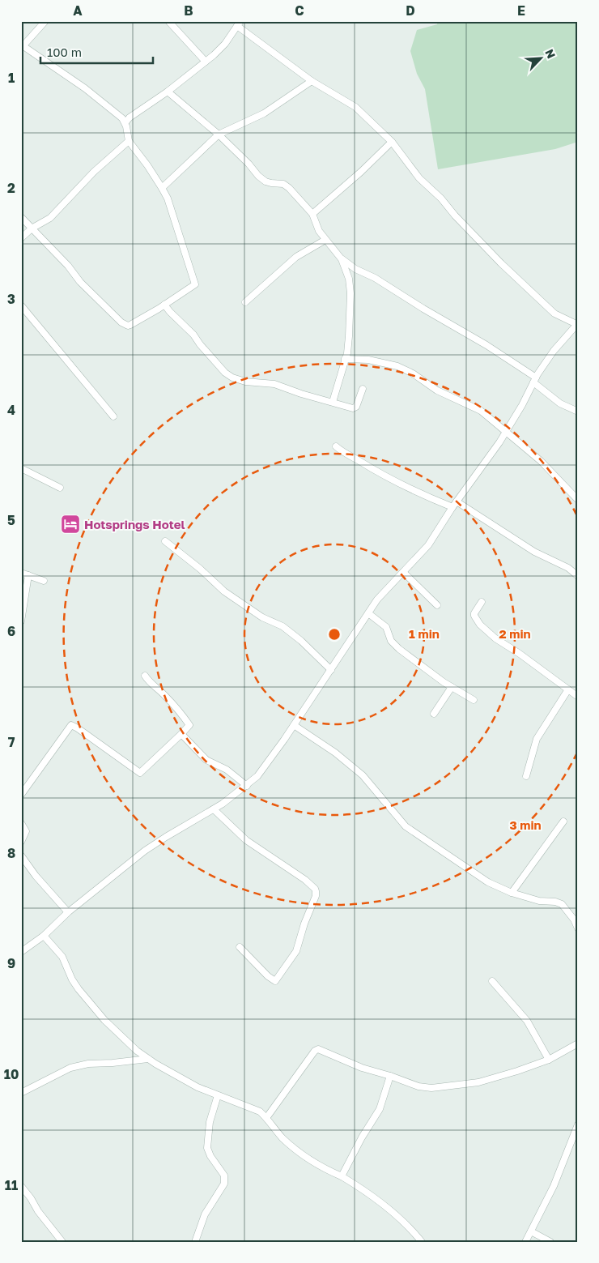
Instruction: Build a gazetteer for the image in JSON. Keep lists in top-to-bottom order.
{
  "places": {
    "hotel": ["Hotsprings Hotel"]
  },
  "scale_bar": "100 m",
  "north": "top right",
  "grid": {
    "columns": [
      "A",
      "B",
      "C",
      "D",
      "E"
    ],
    "rows": [
      "1",
      "2",
      "3",
      "4",
      "5",
      "6",
      "7",
      "8",
      "9",
      "10",
      "11"
    ]
  },
  "rings": ["1 min", "2 min", "3 min"]
}
